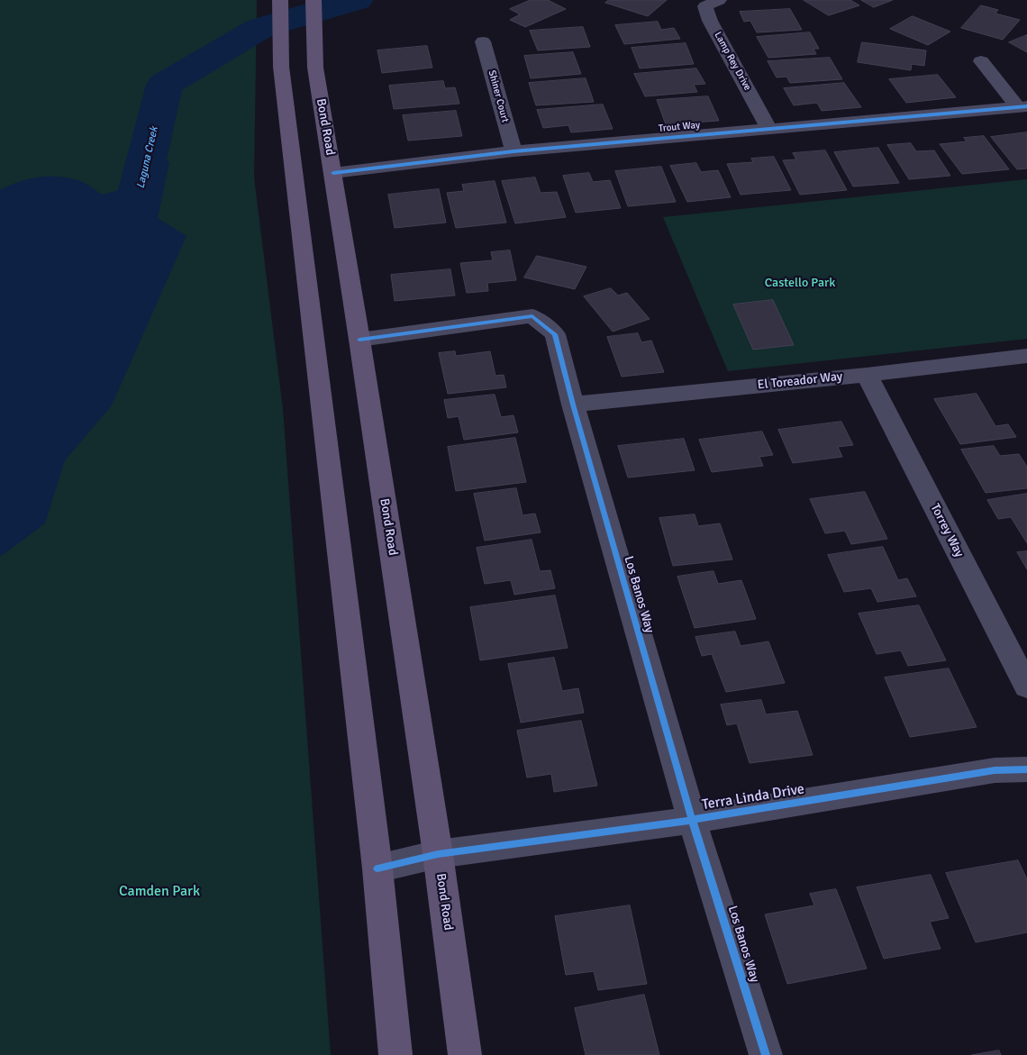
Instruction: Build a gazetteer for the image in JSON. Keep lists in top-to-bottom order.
{
  "streets": {
    "main road": ["Bond Road"],
    "street": [
      "Lamp Rey Drive",
      "Shiner Court",
      "Trout Way",
      "El Toreador Way",
      "Torrey Way",
      "Los Banos Way",
      "Terra Linda Drive"
    ]
  },
  "crossings": [
    ["Lamp Rey Drive", "Trout Way"],
    ["Shiner Court", "Trout Way"],
    ["Bond Road", "Trout Way"],
    ["Bond Road", "Los Banos Way"],
    ["Bond Road", "Terra Linda Drive"],
    ["El Toreador Way", "Torrey Way"],
    ["El Toreador Way", "Los Banos Way"],
    ["Los Banos Way", "Terra Linda Drive"]
  ],
  "water": ["Laguna Creek"],
  "parks": ["Castello Park", "Camden Park"]
}
